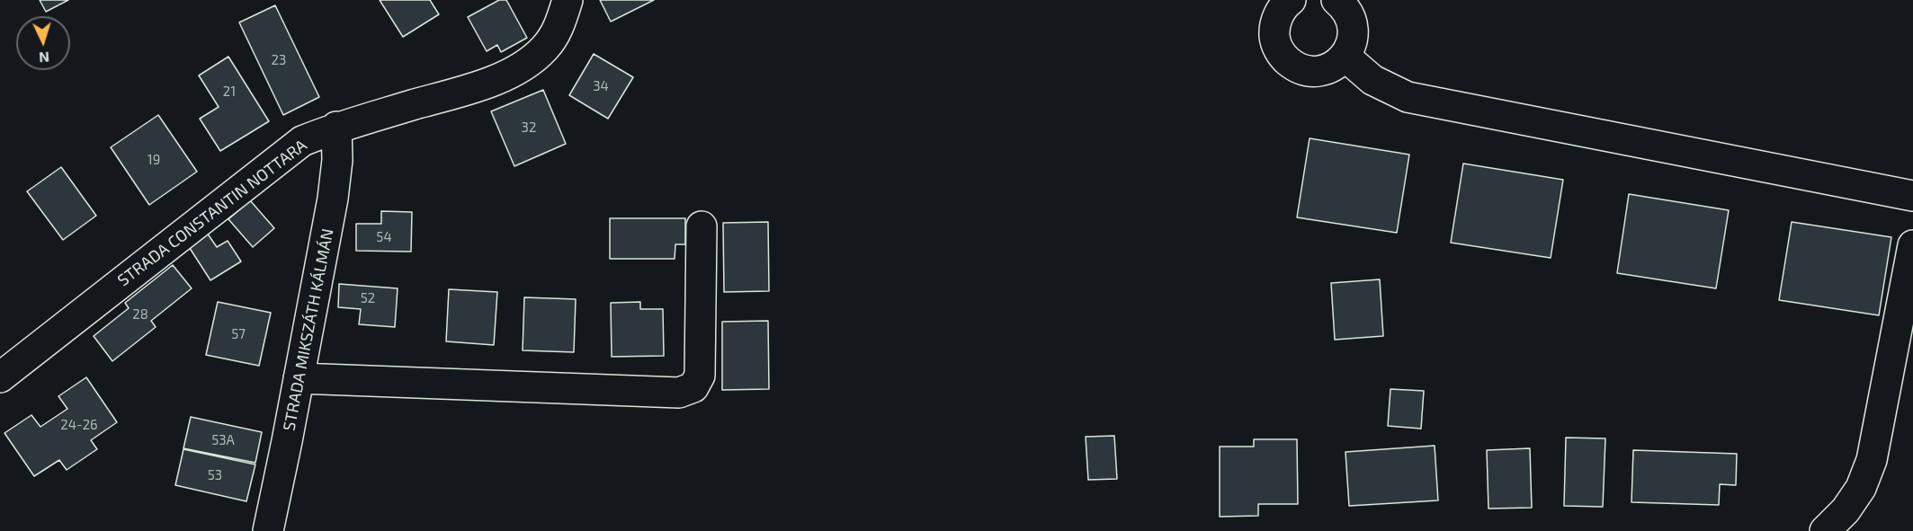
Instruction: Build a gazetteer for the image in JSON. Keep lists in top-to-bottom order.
{
  "streets": {
    "street": ["STRADA CONSTANTIN NOTTARA", "STRADA MIKSZÁTH KÁLMÁN"]
  },
  "crossings": [
    ["STRADA CONSTANTIN NOTTARA", "STRADA MIKSZÁTH KÁLMÁN"]
  ],
  "house_numbers": [
    "23",
    "34",
    "21",
    "32",
    "19",
    "54",
    "52",
    "28",
    "57",
    "24-26",
    "53A",
    "53"
  ],
  "north": "bottom"
}
